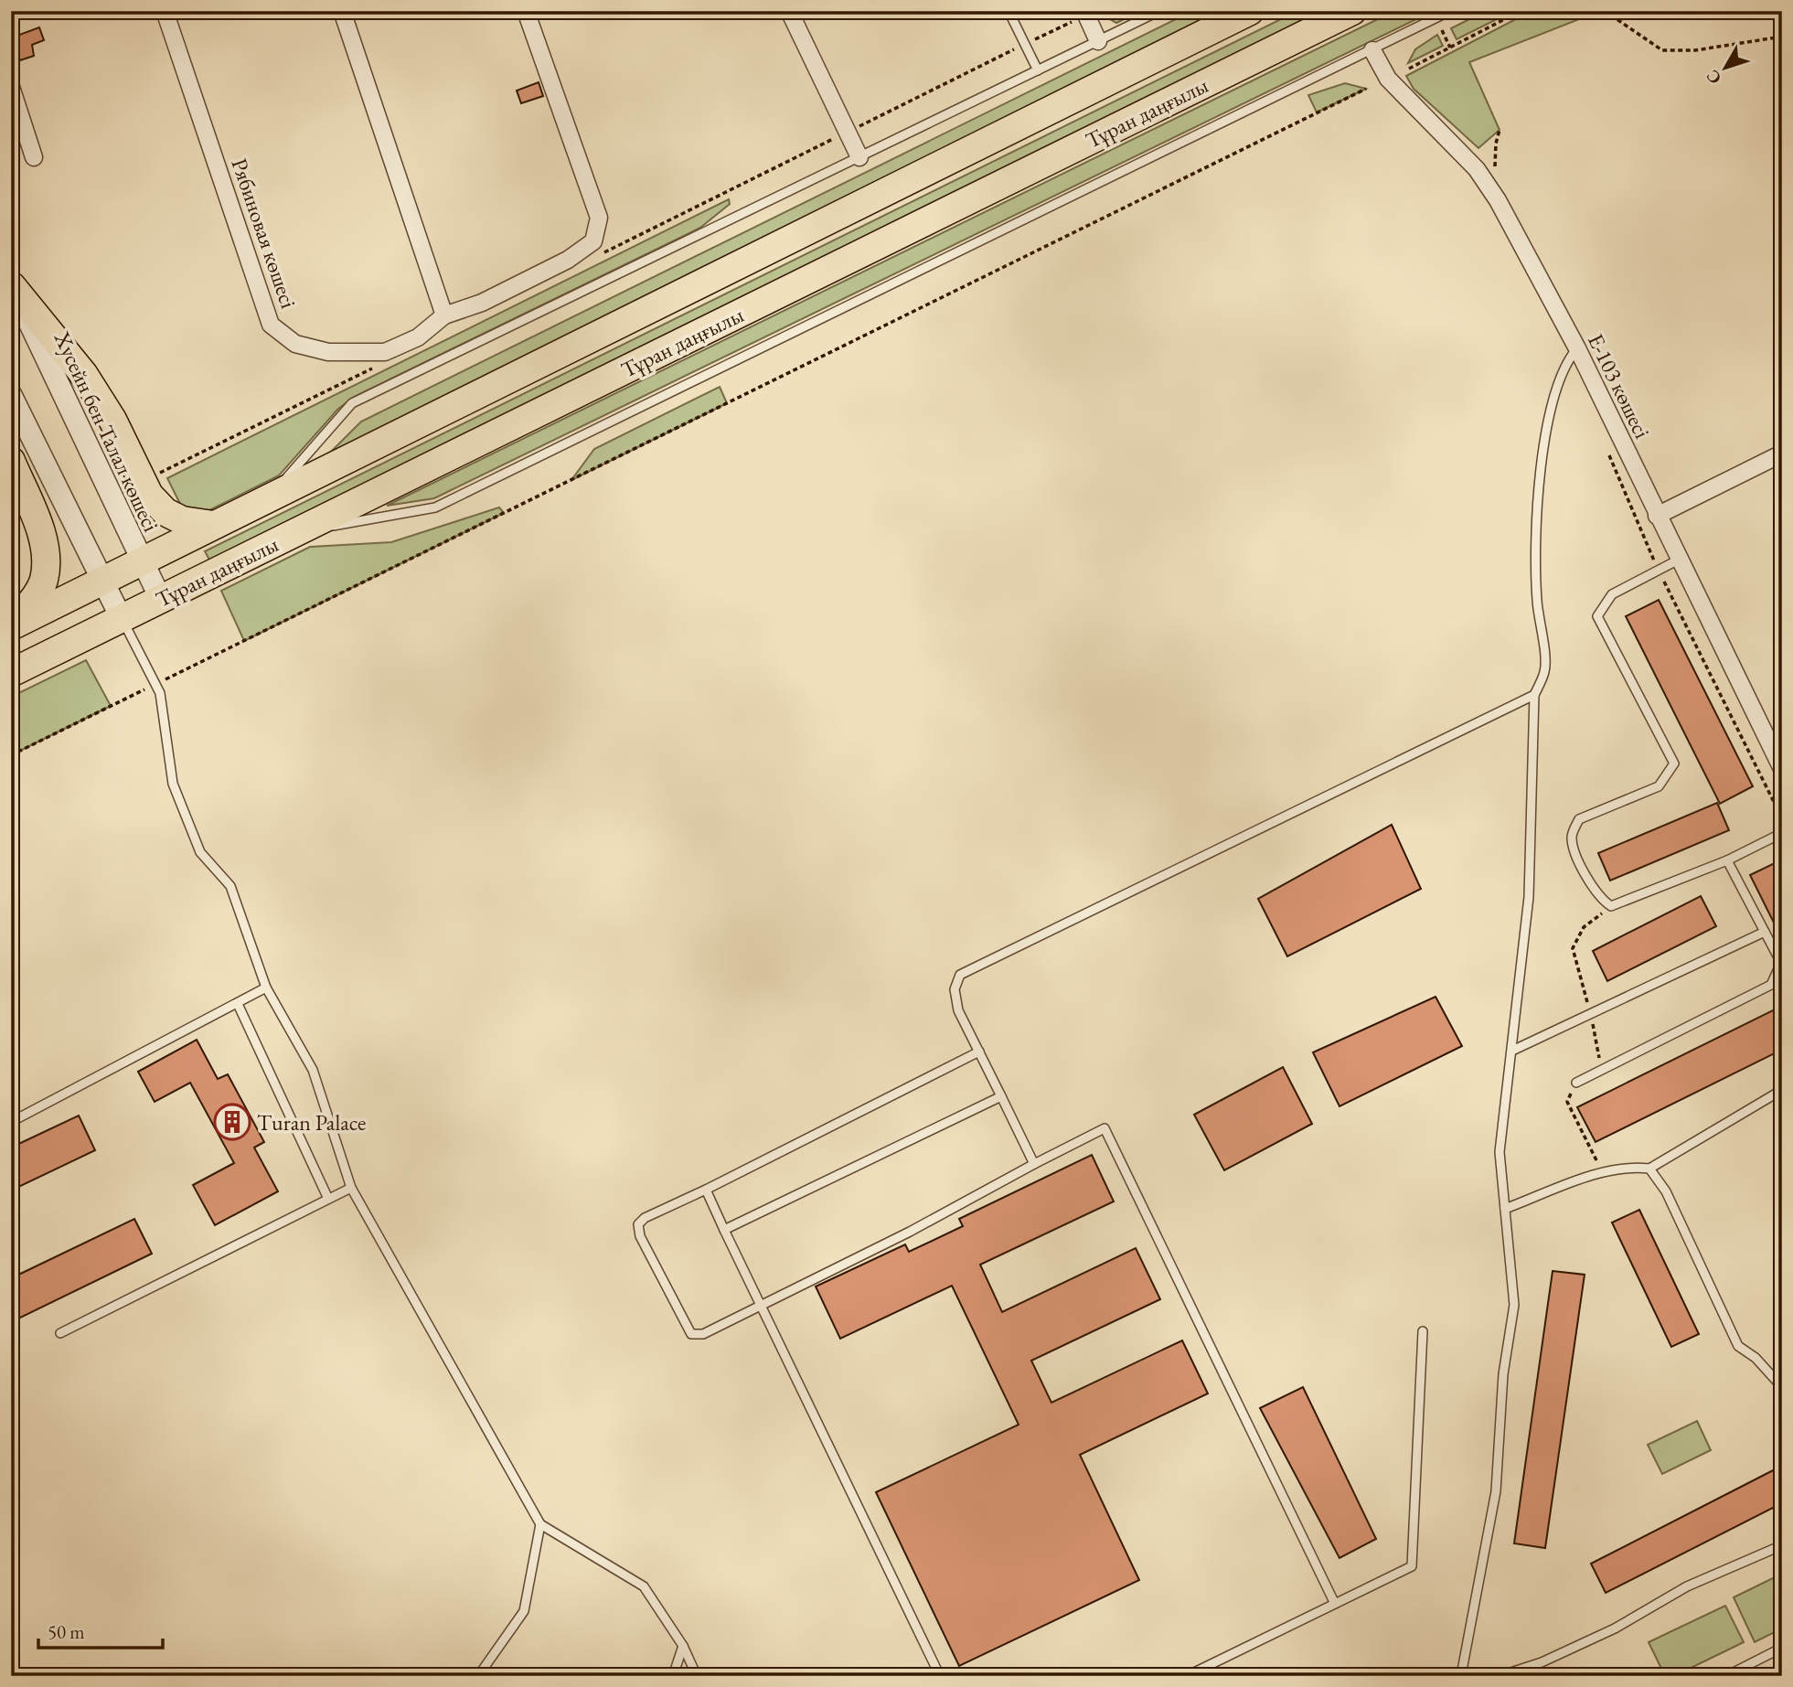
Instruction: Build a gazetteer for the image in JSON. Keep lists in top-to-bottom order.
{
  "streets": {
    "main road": ["Тұран даңғылы"],
    "street": ["Рябиновая көшесі", "Е-103 көшесі", "Хусейн бен Талал көшесі"]
  },
  "crossings": [
    ["Тұран даңғылы", "Хусейн бен Талал көшесі"]
  ],
  "places": {
    "building": ["Turan Palace"]
  },
  "scale_bar": "50 m",
  "north": "bottom left"
}
